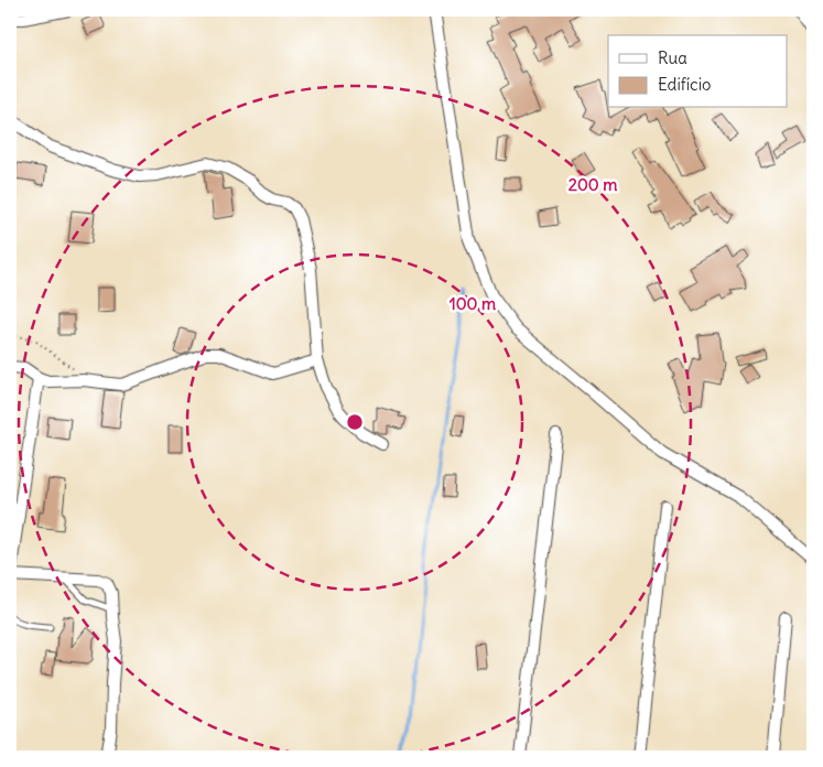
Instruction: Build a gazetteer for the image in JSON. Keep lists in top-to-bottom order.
{
  "legend": ["Rua", "Edifício"],
  "rings": ["200 m", "100 m"]
}
